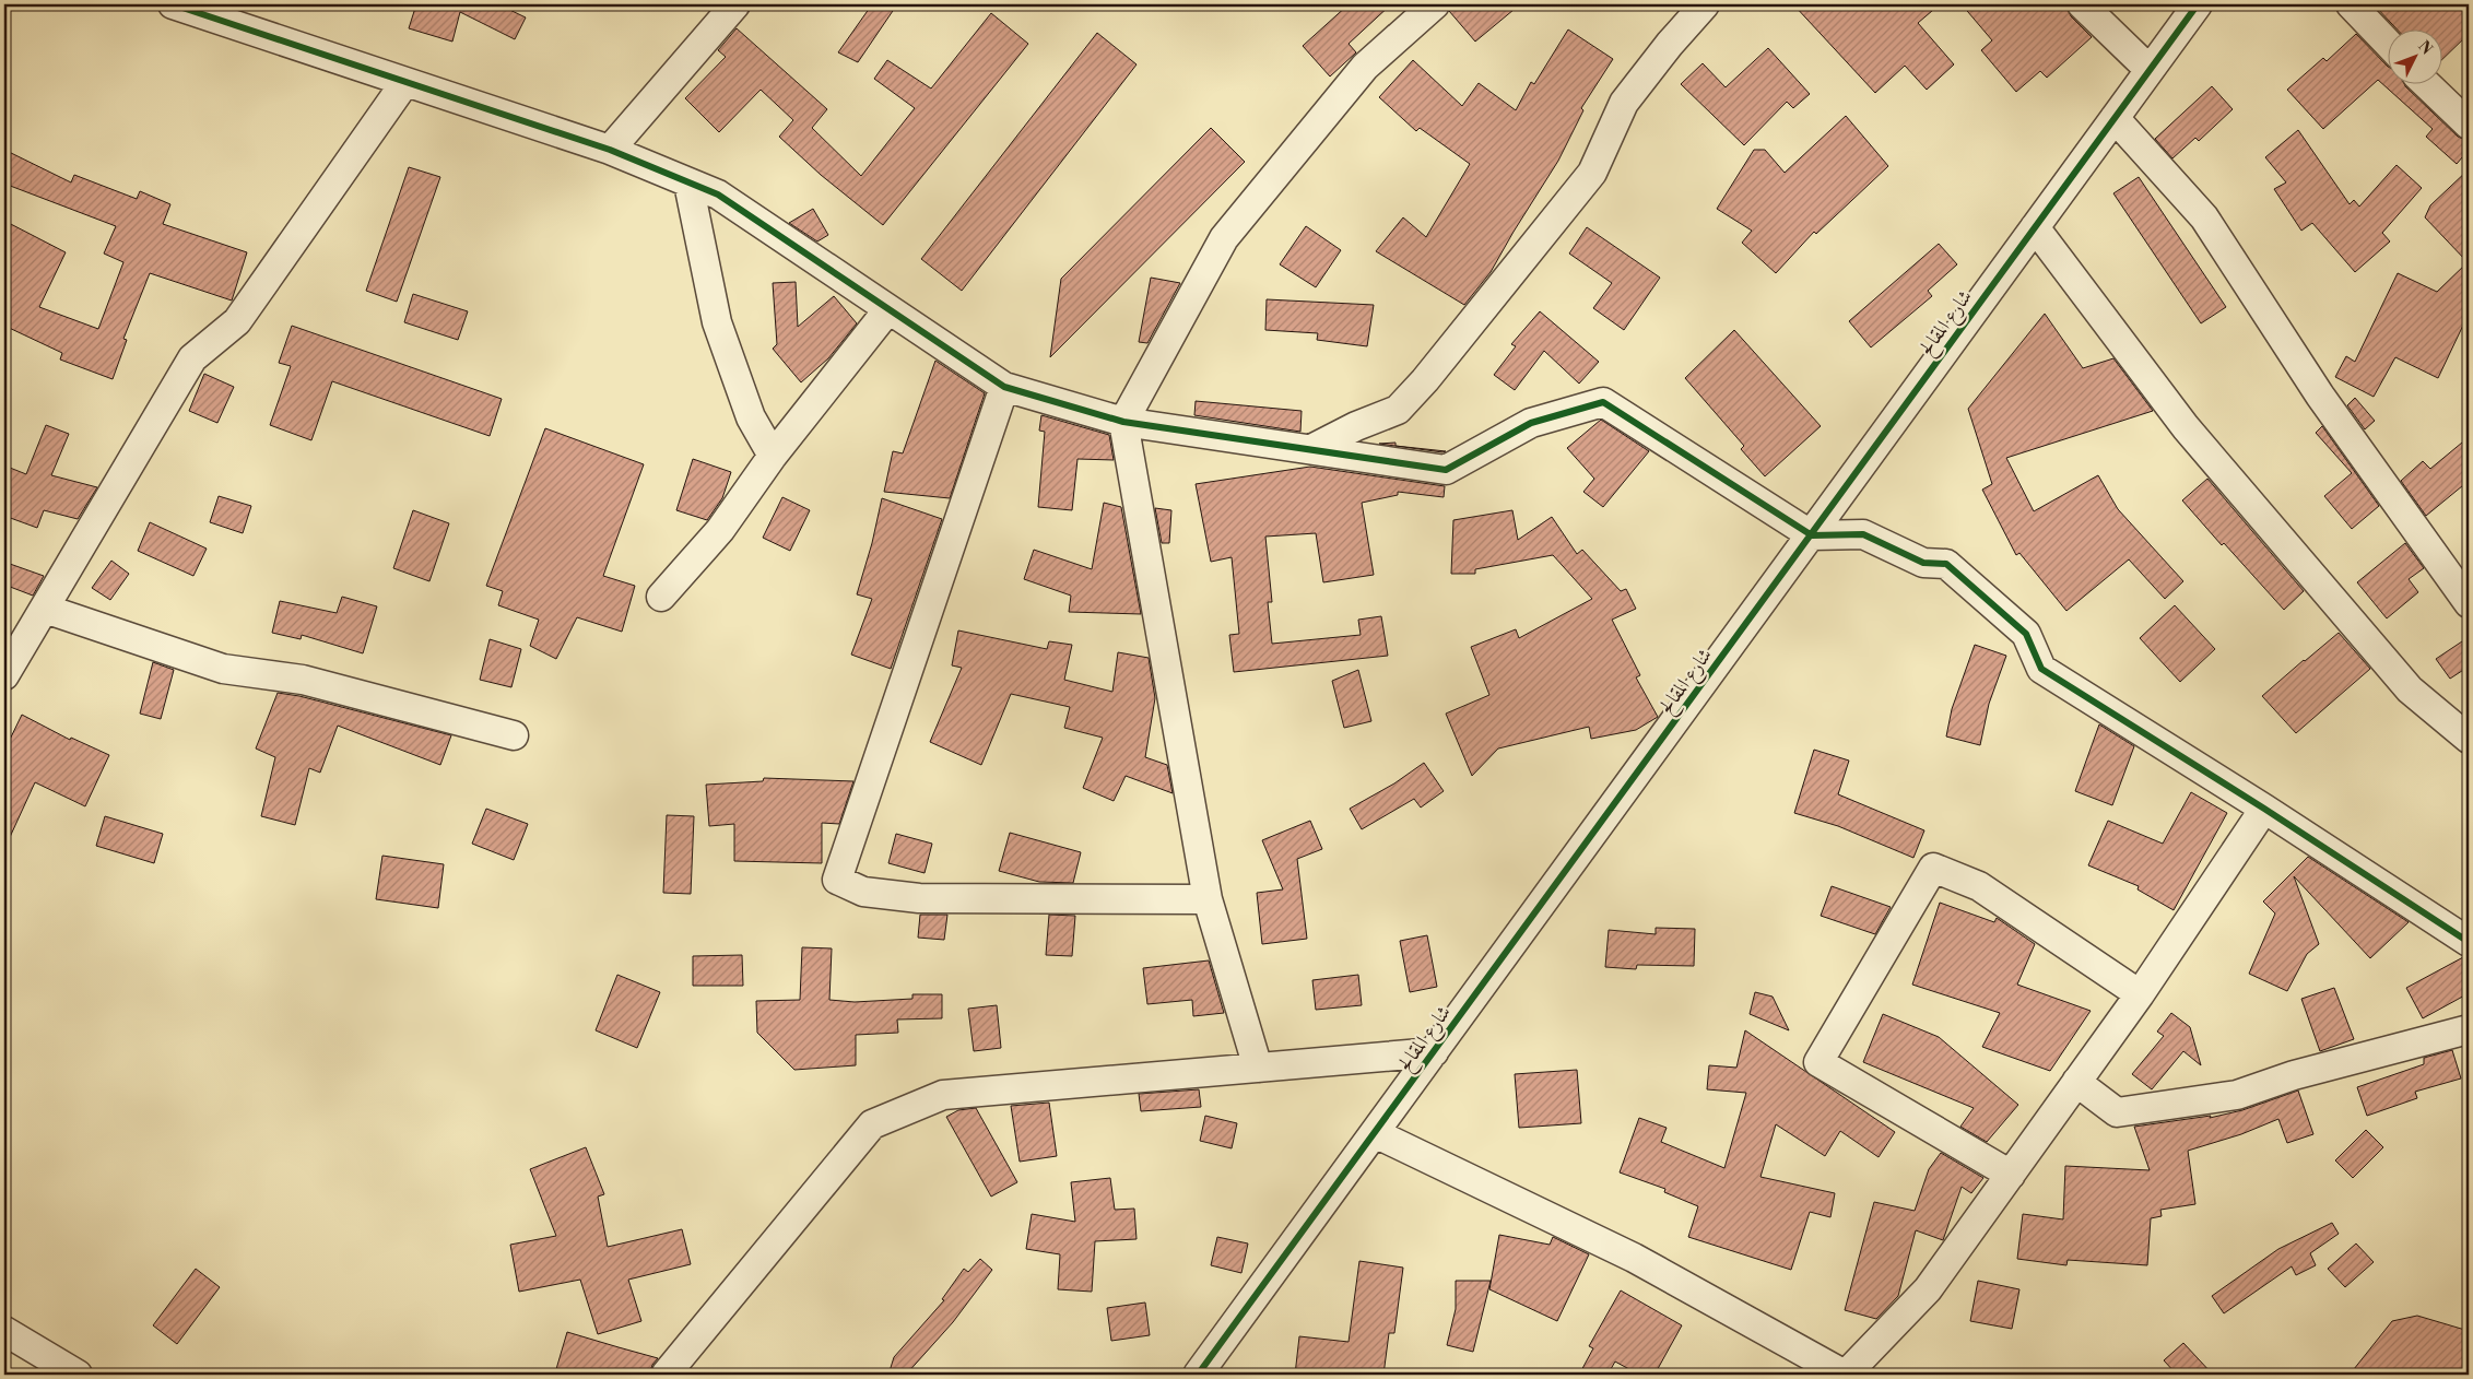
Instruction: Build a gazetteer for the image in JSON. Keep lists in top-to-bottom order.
{
  "streets": {
    "street": ["شارع المقالح"]
  },
  "north": "top right"
}
